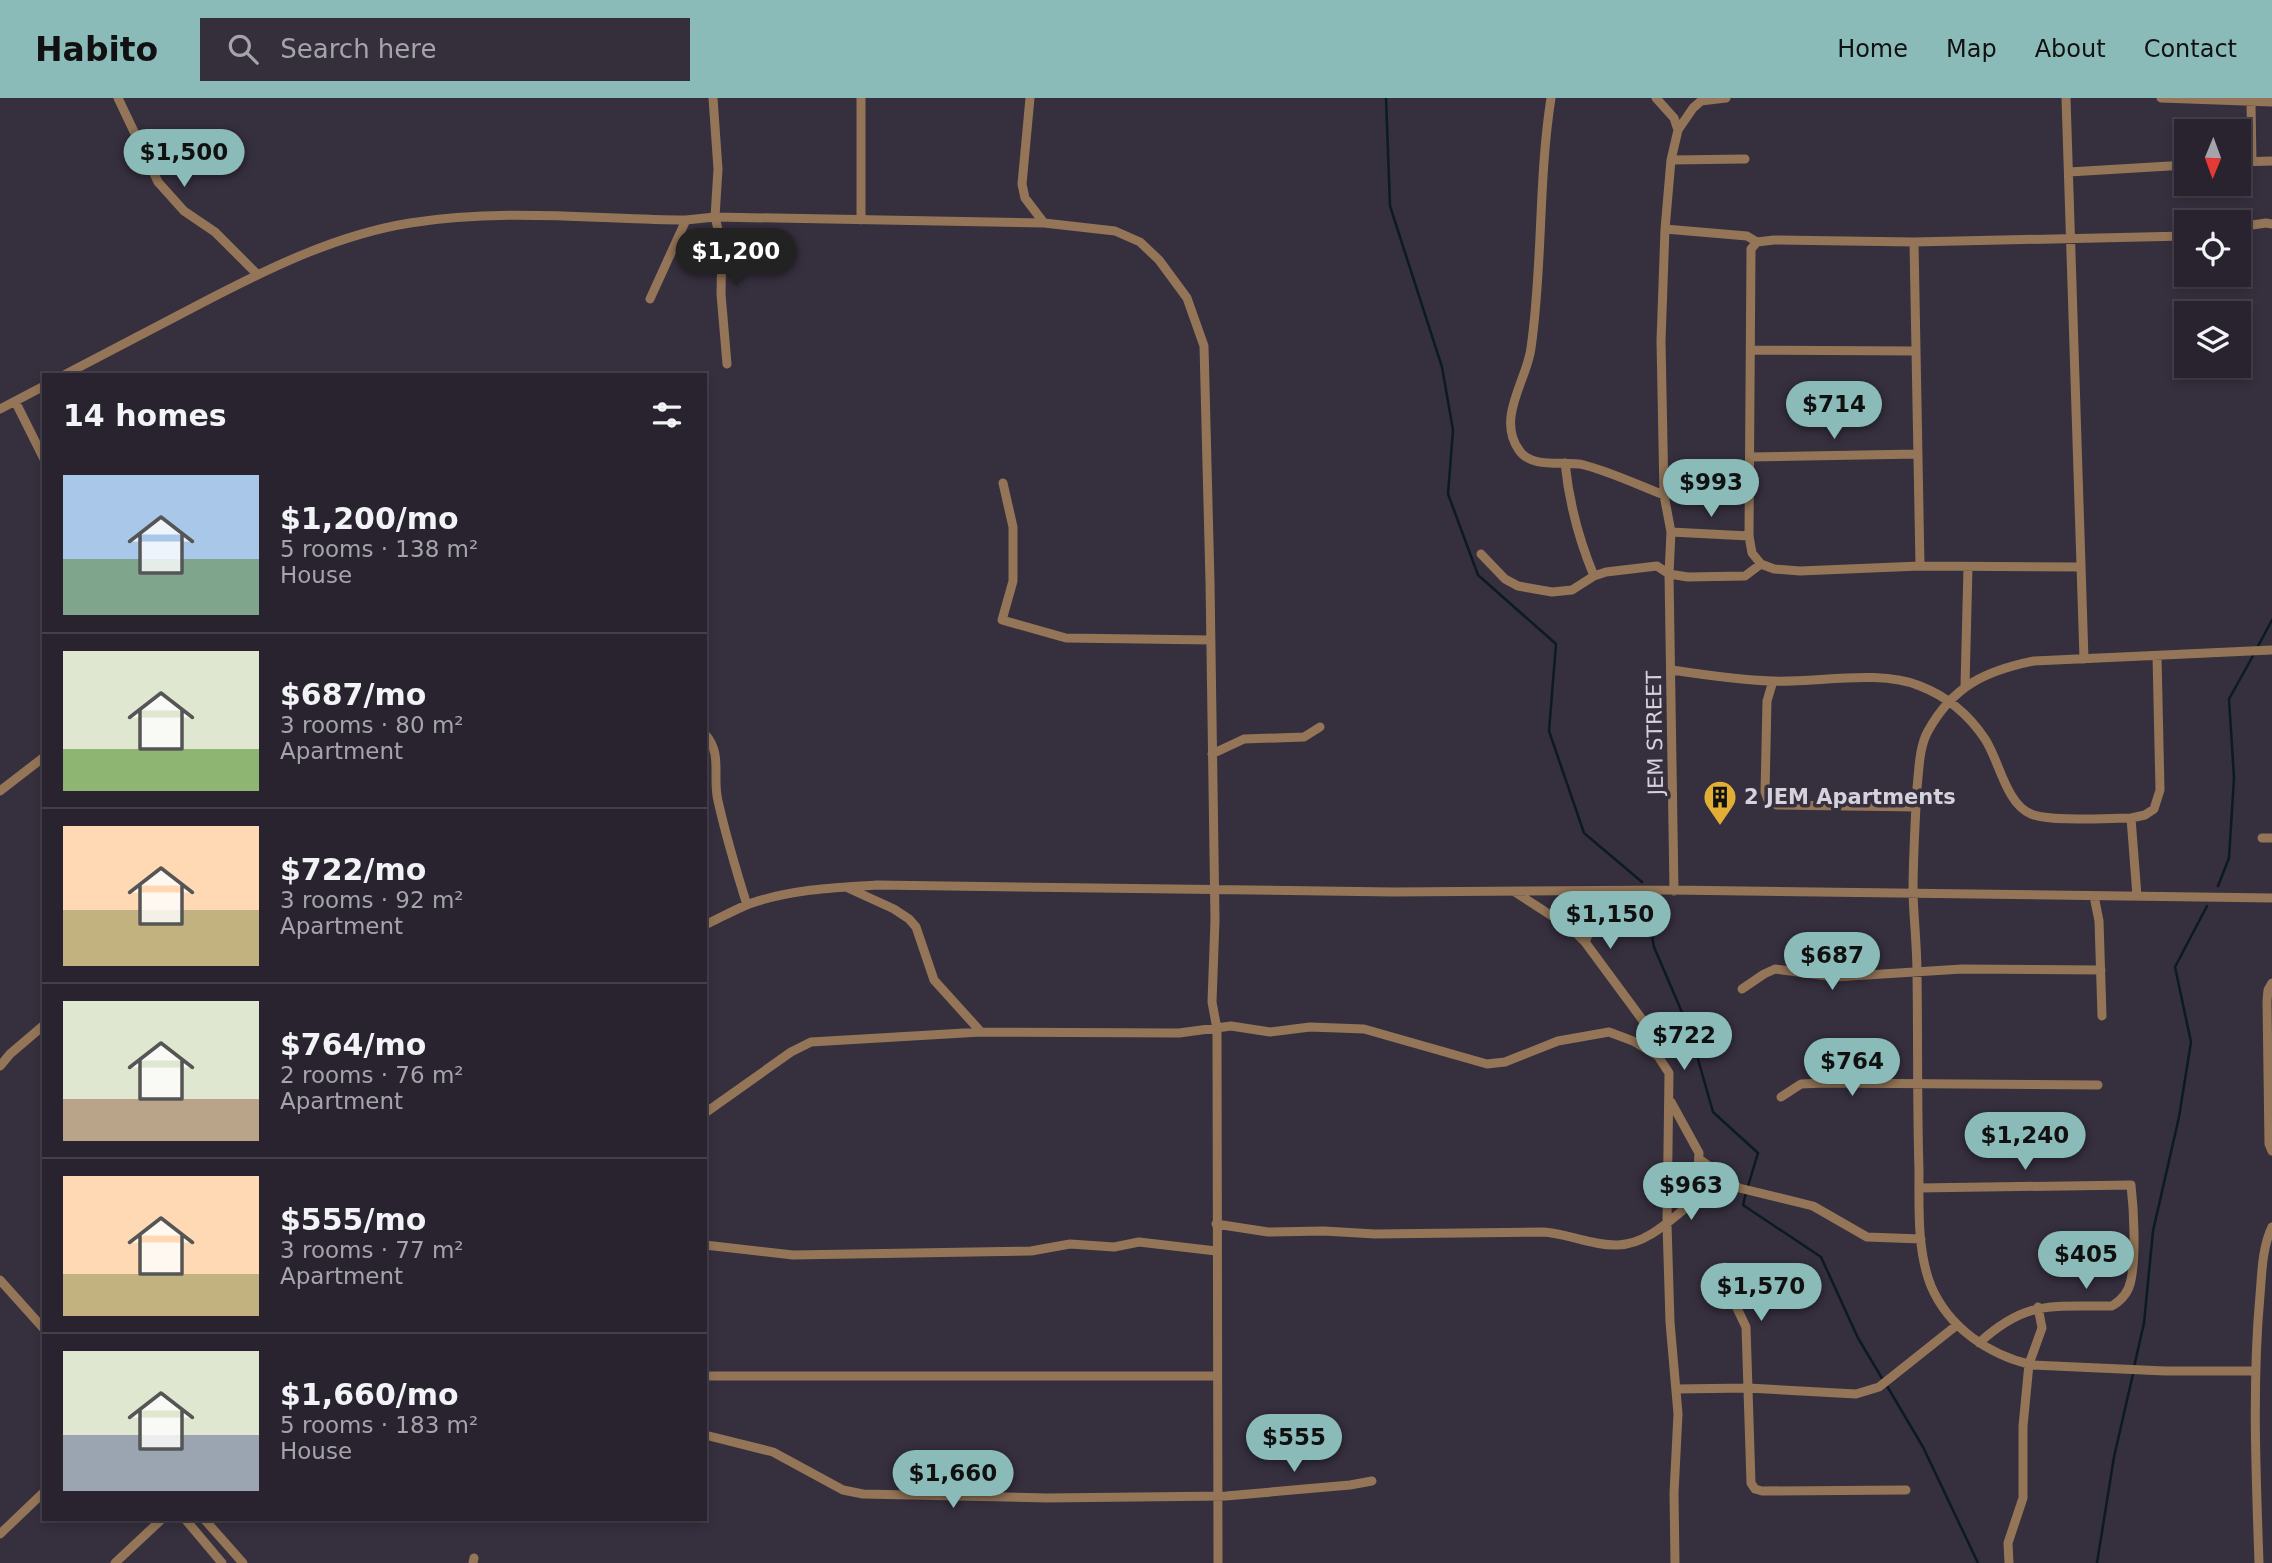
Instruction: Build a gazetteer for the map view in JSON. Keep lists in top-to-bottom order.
{
  "streets": {
    "street": ["JEM STREET"]
  },
  "places": {
    "building": ["2 JEM Apartments"]
  },
  "north": "bottom",
  "page": {
    "header": "Habito",
    "search": "Search here",
    "nav": [
      "Home",
      "Map",
      "About",
      "Contact"
    ],
    "price": [
      "$1,500",
      "$1,200",
      "$714",
      "$993",
      "$1,150",
      "$687",
      "$722",
      "$764",
      "$1,240",
      "$963",
      "$405",
      "$1,570",
      "$555",
      "$1,660"
    ],
    "heading": "14 homes",
    "list": [
      {
        "name": "$1,200/mo",
        "note": "5 rooms · 138 m² · House"
      },
      {
        "name": "$687/mo",
        "note": "3 rooms · 80 m² · Apartment"
      },
      {
        "name": "$722/mo",
        "note": "3 rooms · 92 m² · Apartment"
      },
      {
        "name": "$764/mo",
        "note": "2 rooms · 76 m² · Apartment"
      },
      {
        "name": "$555/mo",
        "note": "3 rooms · 77 m² · Apartment"
      },
      {
        "name": "$1,660/mo",
        "note": "5 rooms · 183 m² · House"
      }
    ]
  }
}
